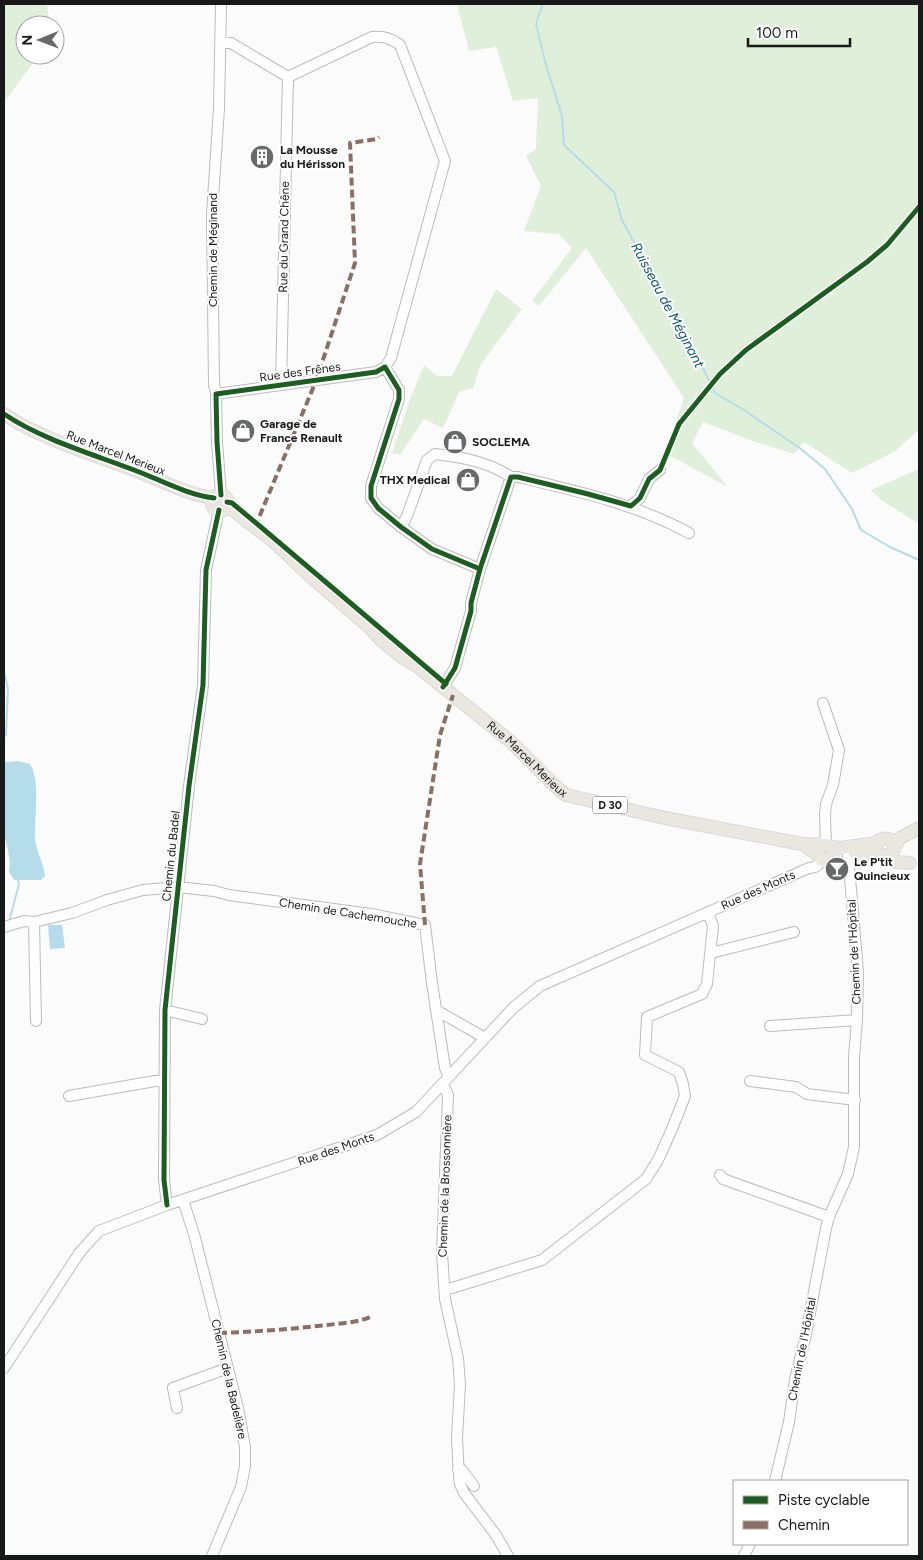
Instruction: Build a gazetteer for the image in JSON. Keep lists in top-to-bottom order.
{
  "streets": {
    "main road": ["Rue Marcel Merieux", "D 30"],
    "street": [
      "Rue du Grand Chêne",
      "Chemin de Méginand",
      "Rue des Frênes",
      "Chemin du Badel",
      "Rue des Monts",
      "Chemin de Cachemouche",
      "Chemin de l'Hôpital",
      "Chemin de la Brossonnière",
      "Chemin de la Badelière"
    ]
  },
  "crossings": [
    ["Rue du Grand Chêne", "Rue des Frênes"],
    ["Chemin de Méginand", "Rue des Frênes"],
    ["Chemin de Méginand", "Rue Marcel Merieux"],
    ["Chemin de Méginand", "Chemin du Badel"],
    ["Rue Marcel Merieux", "D 30"],
    ["Rue Marcel Merieux", "Chemin du Badel"],
    ["Rue Marcel Merieux", "Rue des Monts"],
    ["Rue Marcel Merieux", "Chemin de l'Hôpital"],
    ["Chemin du Badel", "Rue des Monts"],
    ["Chemin du Badel", "Chemin de Cachemouche"],
    ["Rue des Monts", "Chemin de Cachemouche"],
    ["Rue des Monts", "Chemin de la Brossonnière"],
    ["Rue des Monts", "Chemin de la Badelière"],
    ["Chemin de Cachemouche", "Chemin de la Brossonnière"]
  ],
  "water": ["Ruisseau de Méginant"],
  "places": {
    "building": ["La Mousse du Hérisson"],
    "shop": ["Garage de France Renault", "SOCLEMA", "THX Medical"],
    "bar": ["Le P'tit Quincieux"]
  },
  "legend": ["Piste cyclable", "Chemin"],
  "scale_bar": "100 m",
  "north": "left"
}
